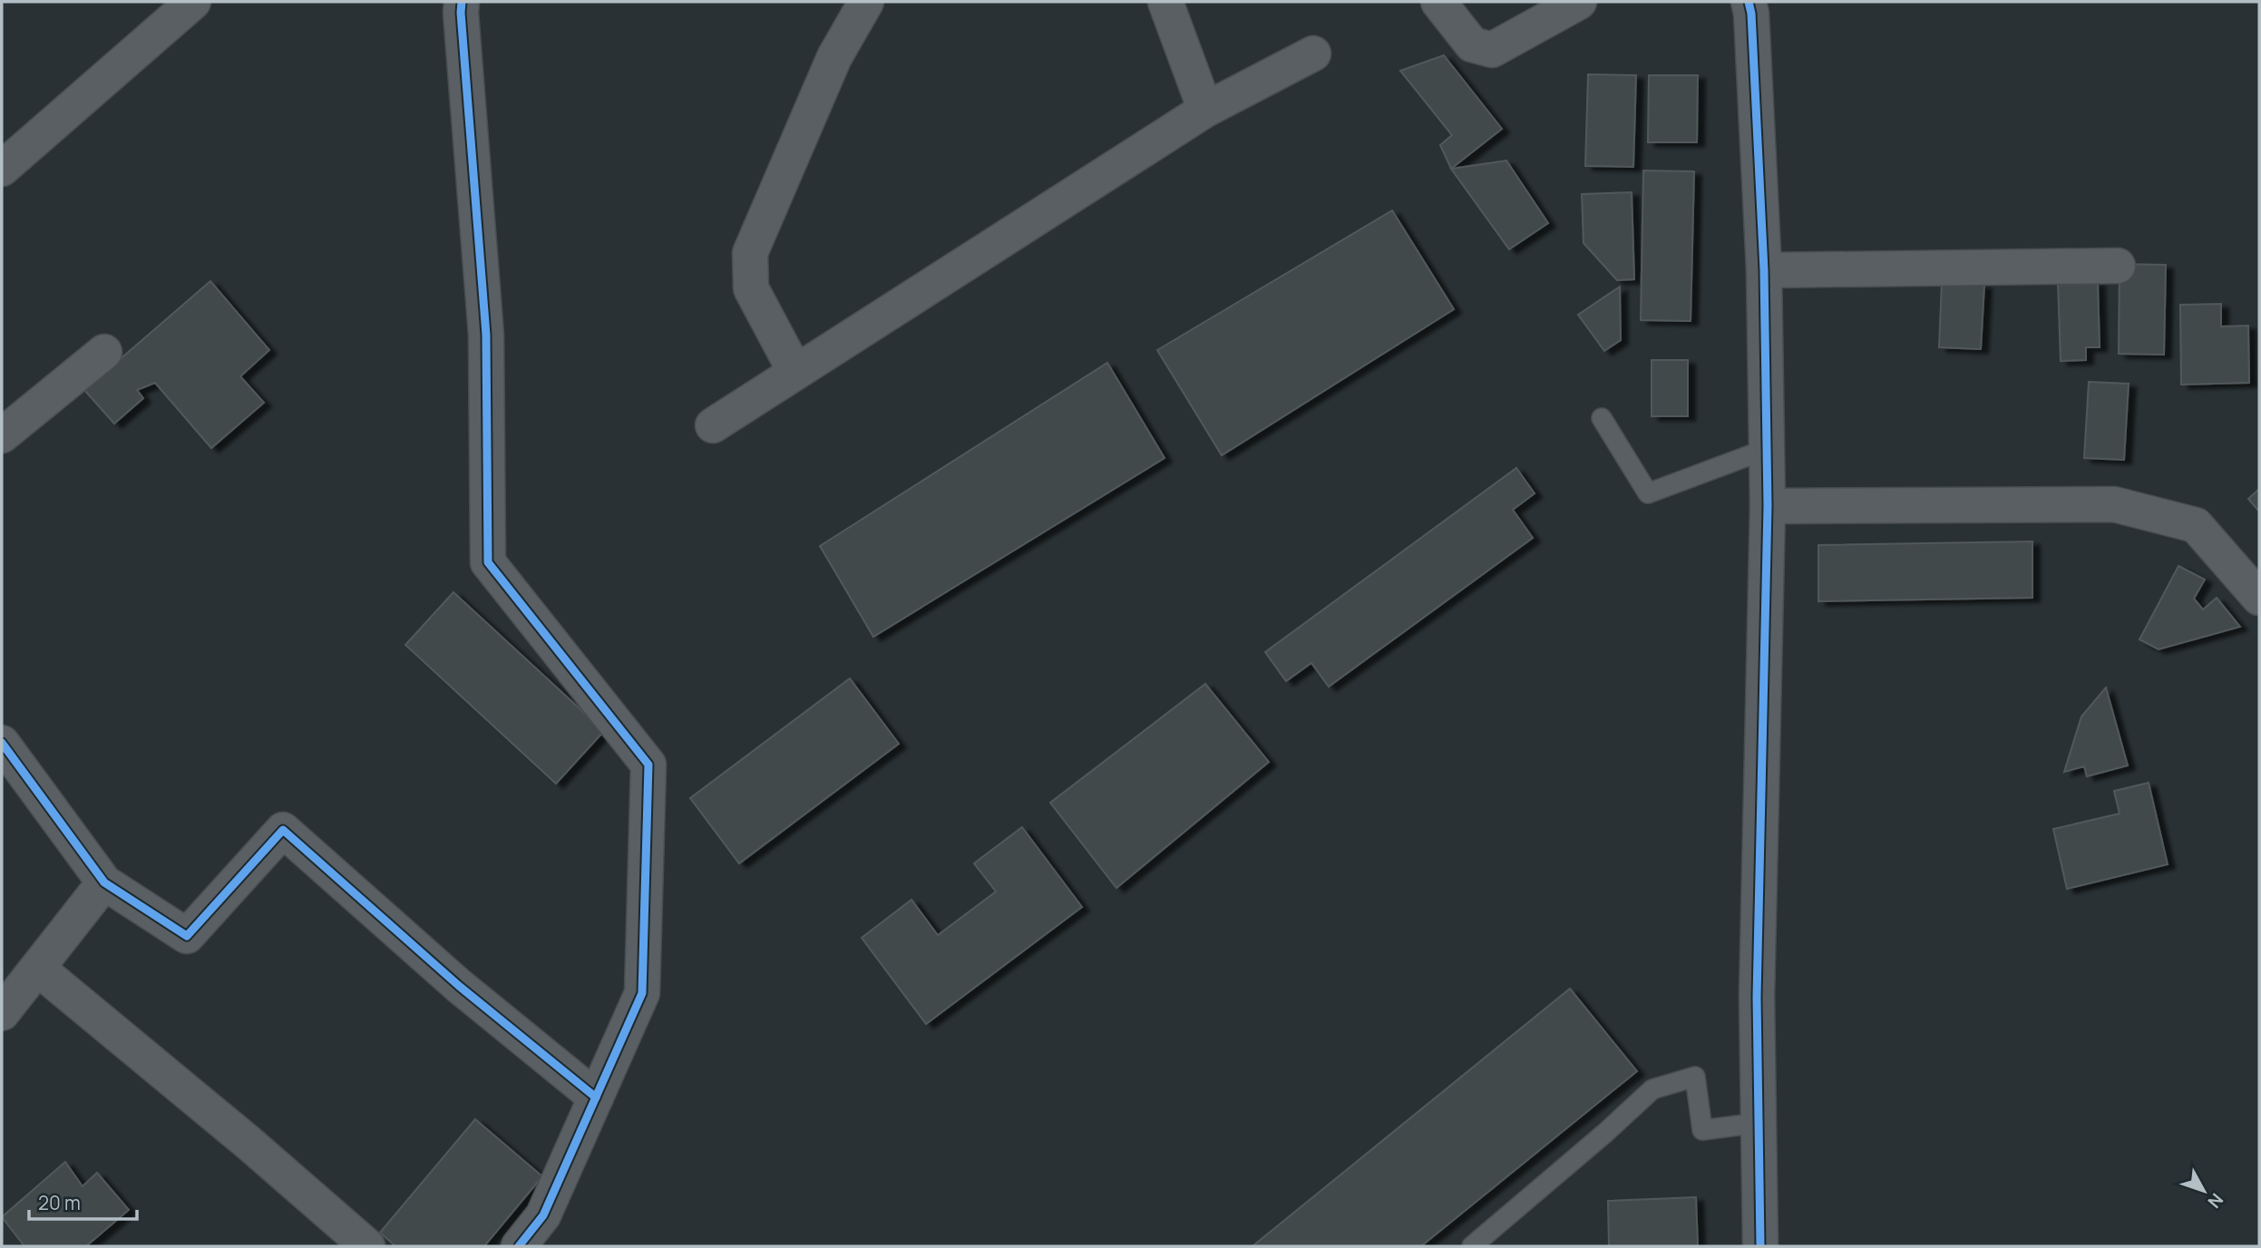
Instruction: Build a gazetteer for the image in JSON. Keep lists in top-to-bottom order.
{
  "scale_bar": "20 m",
  "north": "bottom right"
}
